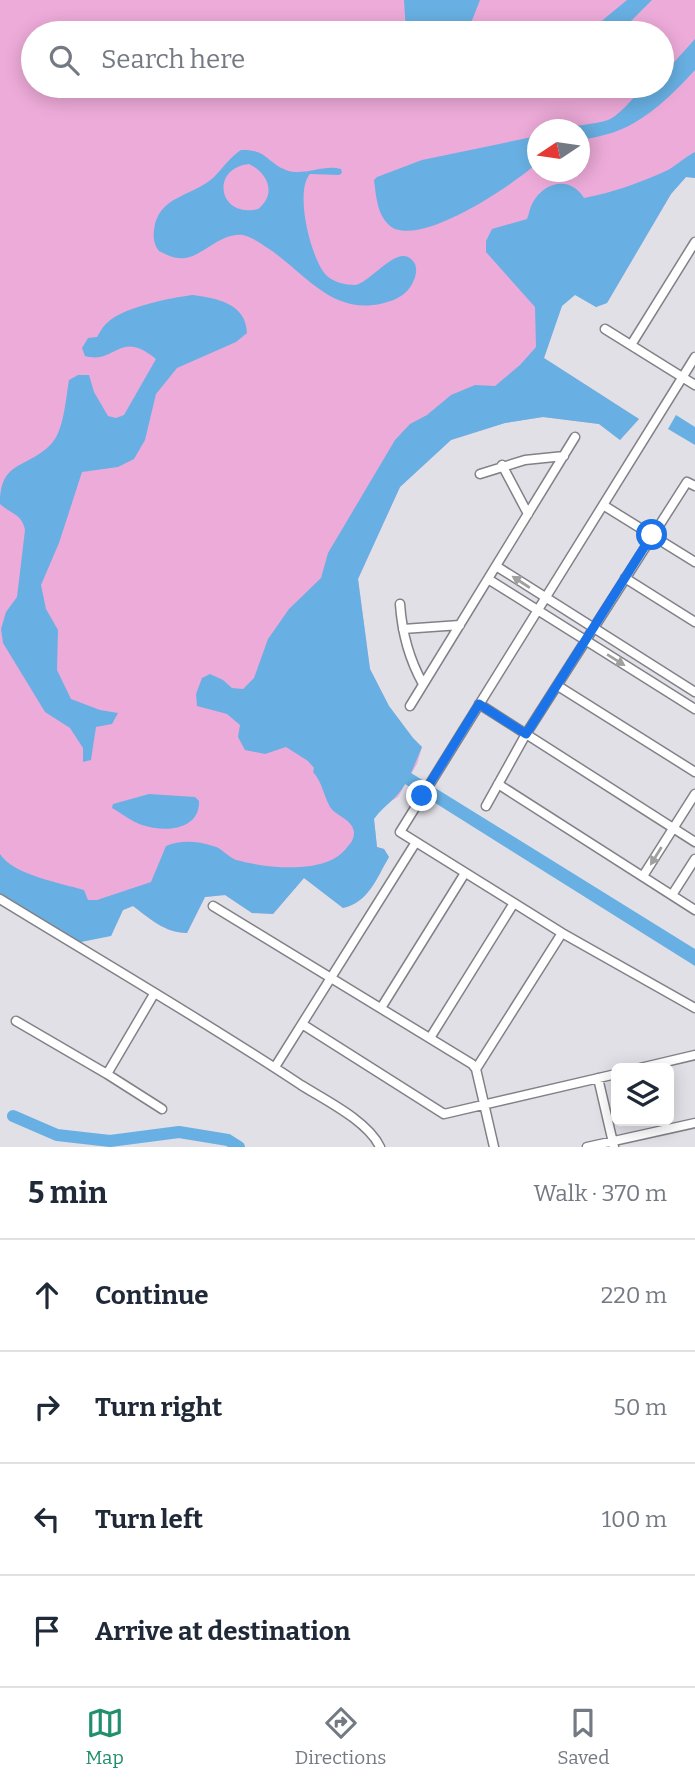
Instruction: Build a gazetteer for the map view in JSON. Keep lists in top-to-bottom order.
{
  "north": "left",
  "page": {
    "search": "Search here",
    "heading": ["5 min", "Walk · 370 m"],
    "list": [
      ["Continue", "220 m"],
      ["Turn right", "50 m"],
      ["Turn left", "100 m"],
      "Arrive at destination"
    ],
    "nav": ["Map", "Directions", "Saved"]
  }
}
